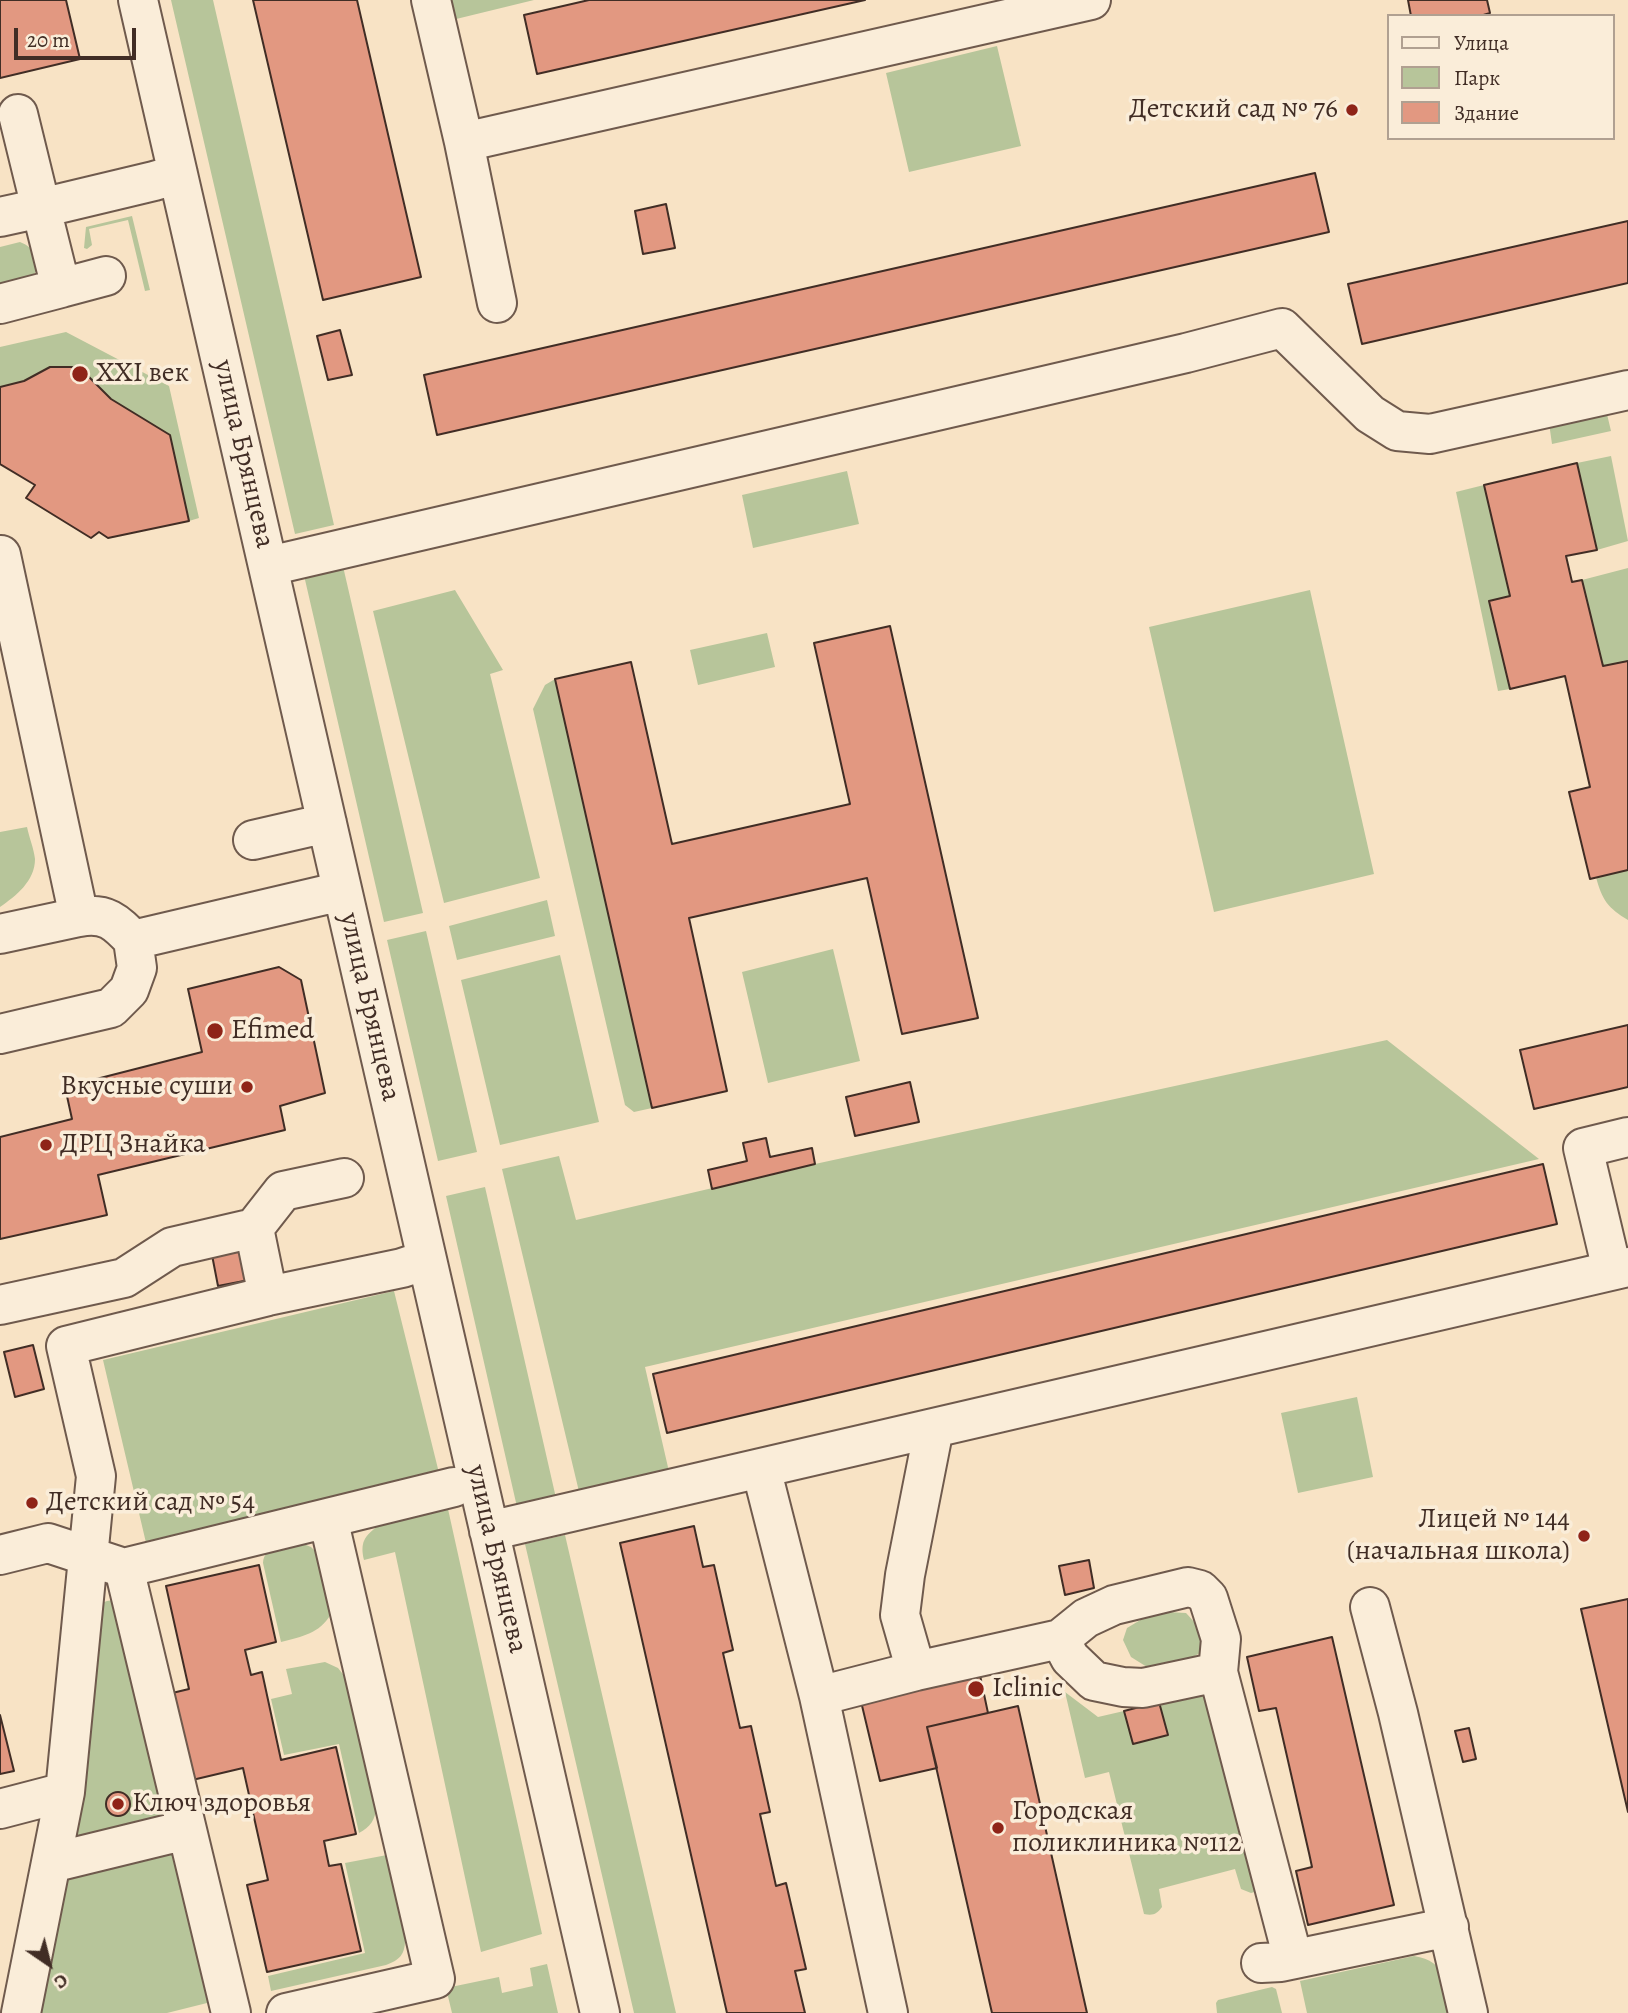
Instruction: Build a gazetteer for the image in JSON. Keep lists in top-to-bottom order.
{
  "streets": {
    "street": ["улица Брянцева"]
  },
  "places": [
    "Детский сад № 76",
    "XXI век",
    "Efimed",
    "Вкусные суши",
    "ДРЦ Знайка",
    "Детский сад № 54",
    "Лицей № 144 (начальная школа)",
    "Iclinic",
    "Ключ здоровья",
    "Городская поликлиника №112"
  ],
  "legend": ["Улица", "Парк", "Здание"],
  "scale_bar": "20 m",
  "north": "bottom right"
}
